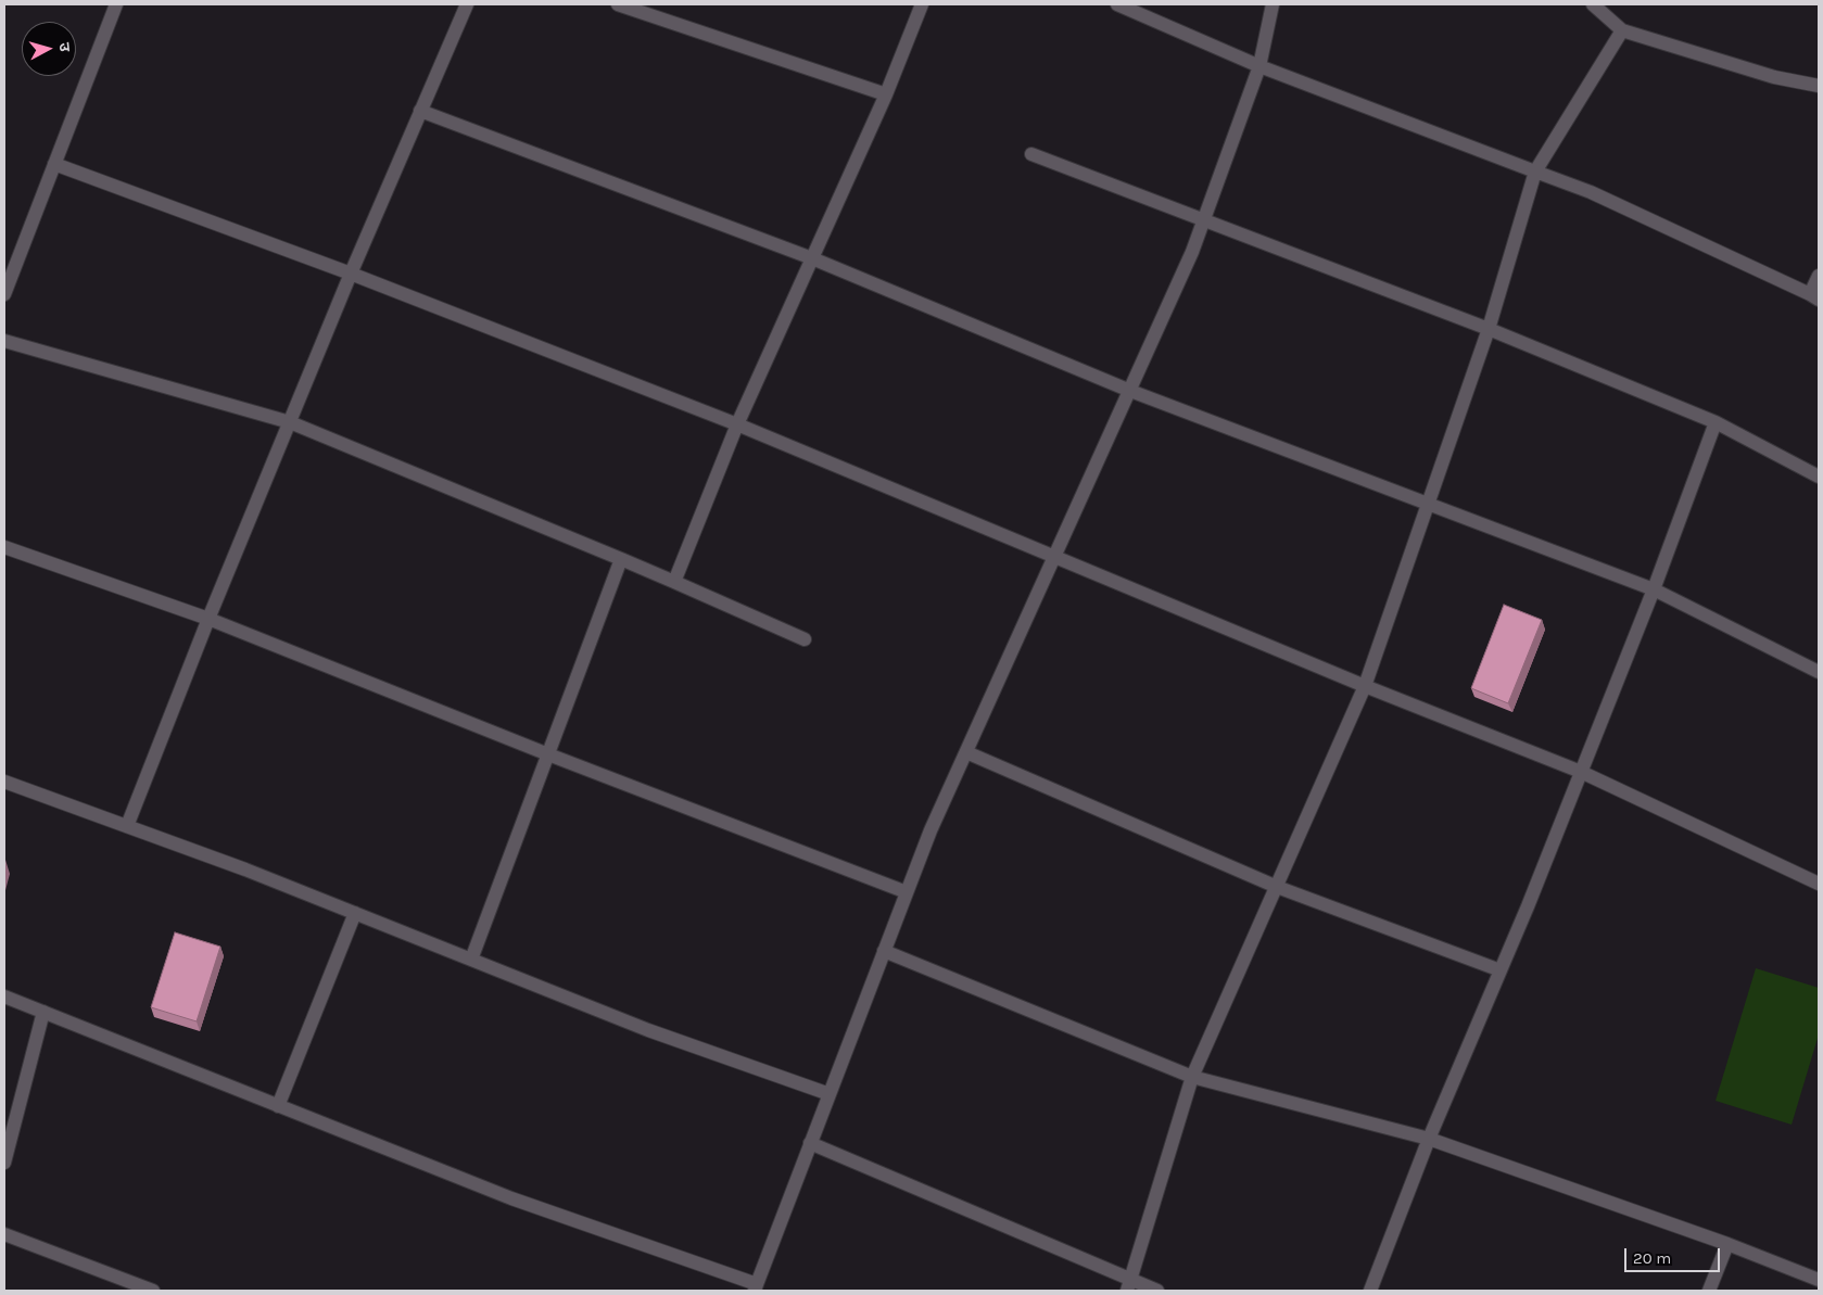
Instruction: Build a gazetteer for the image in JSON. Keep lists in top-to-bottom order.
{
  "scale_bar": "20 m",
  "north": "right"
}
